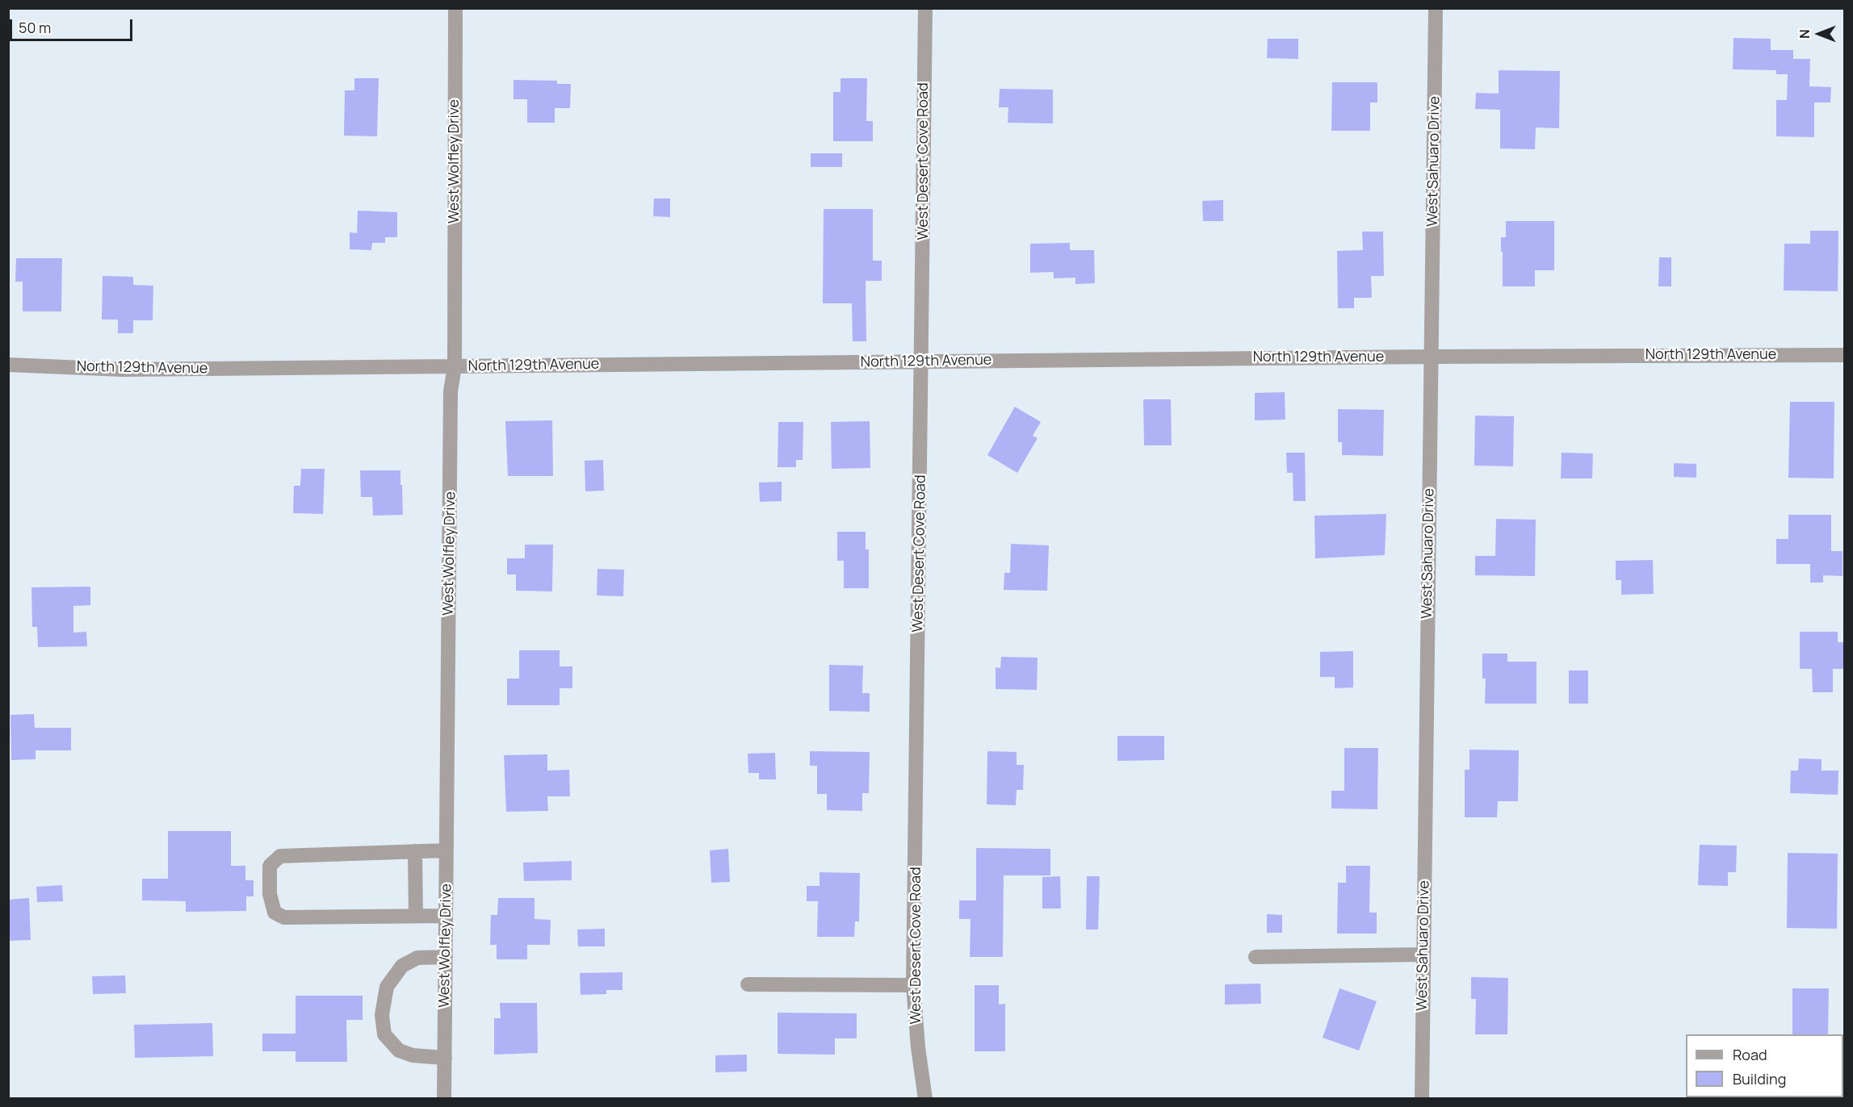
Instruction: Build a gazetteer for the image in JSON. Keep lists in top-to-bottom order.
{
  "streets": {
    "street": [
      "West Wolfley Drive",
      "West Desert Cove Road",
      "West Sahuaro Drive",
      "North 129th Avenue"
    ]
  },
  "crossings": [
    ["West Wolfley Drive", "North 129th Avenue"],
    ["West Desert Cove Road", "North 129th Avenue"],
    ["West Sahuaro Drive", "North 129th Avenue"]
  ],
  "legend": ["Road", "Building"],
  "scale_bar": "50 m",
  "north": "left"
}
